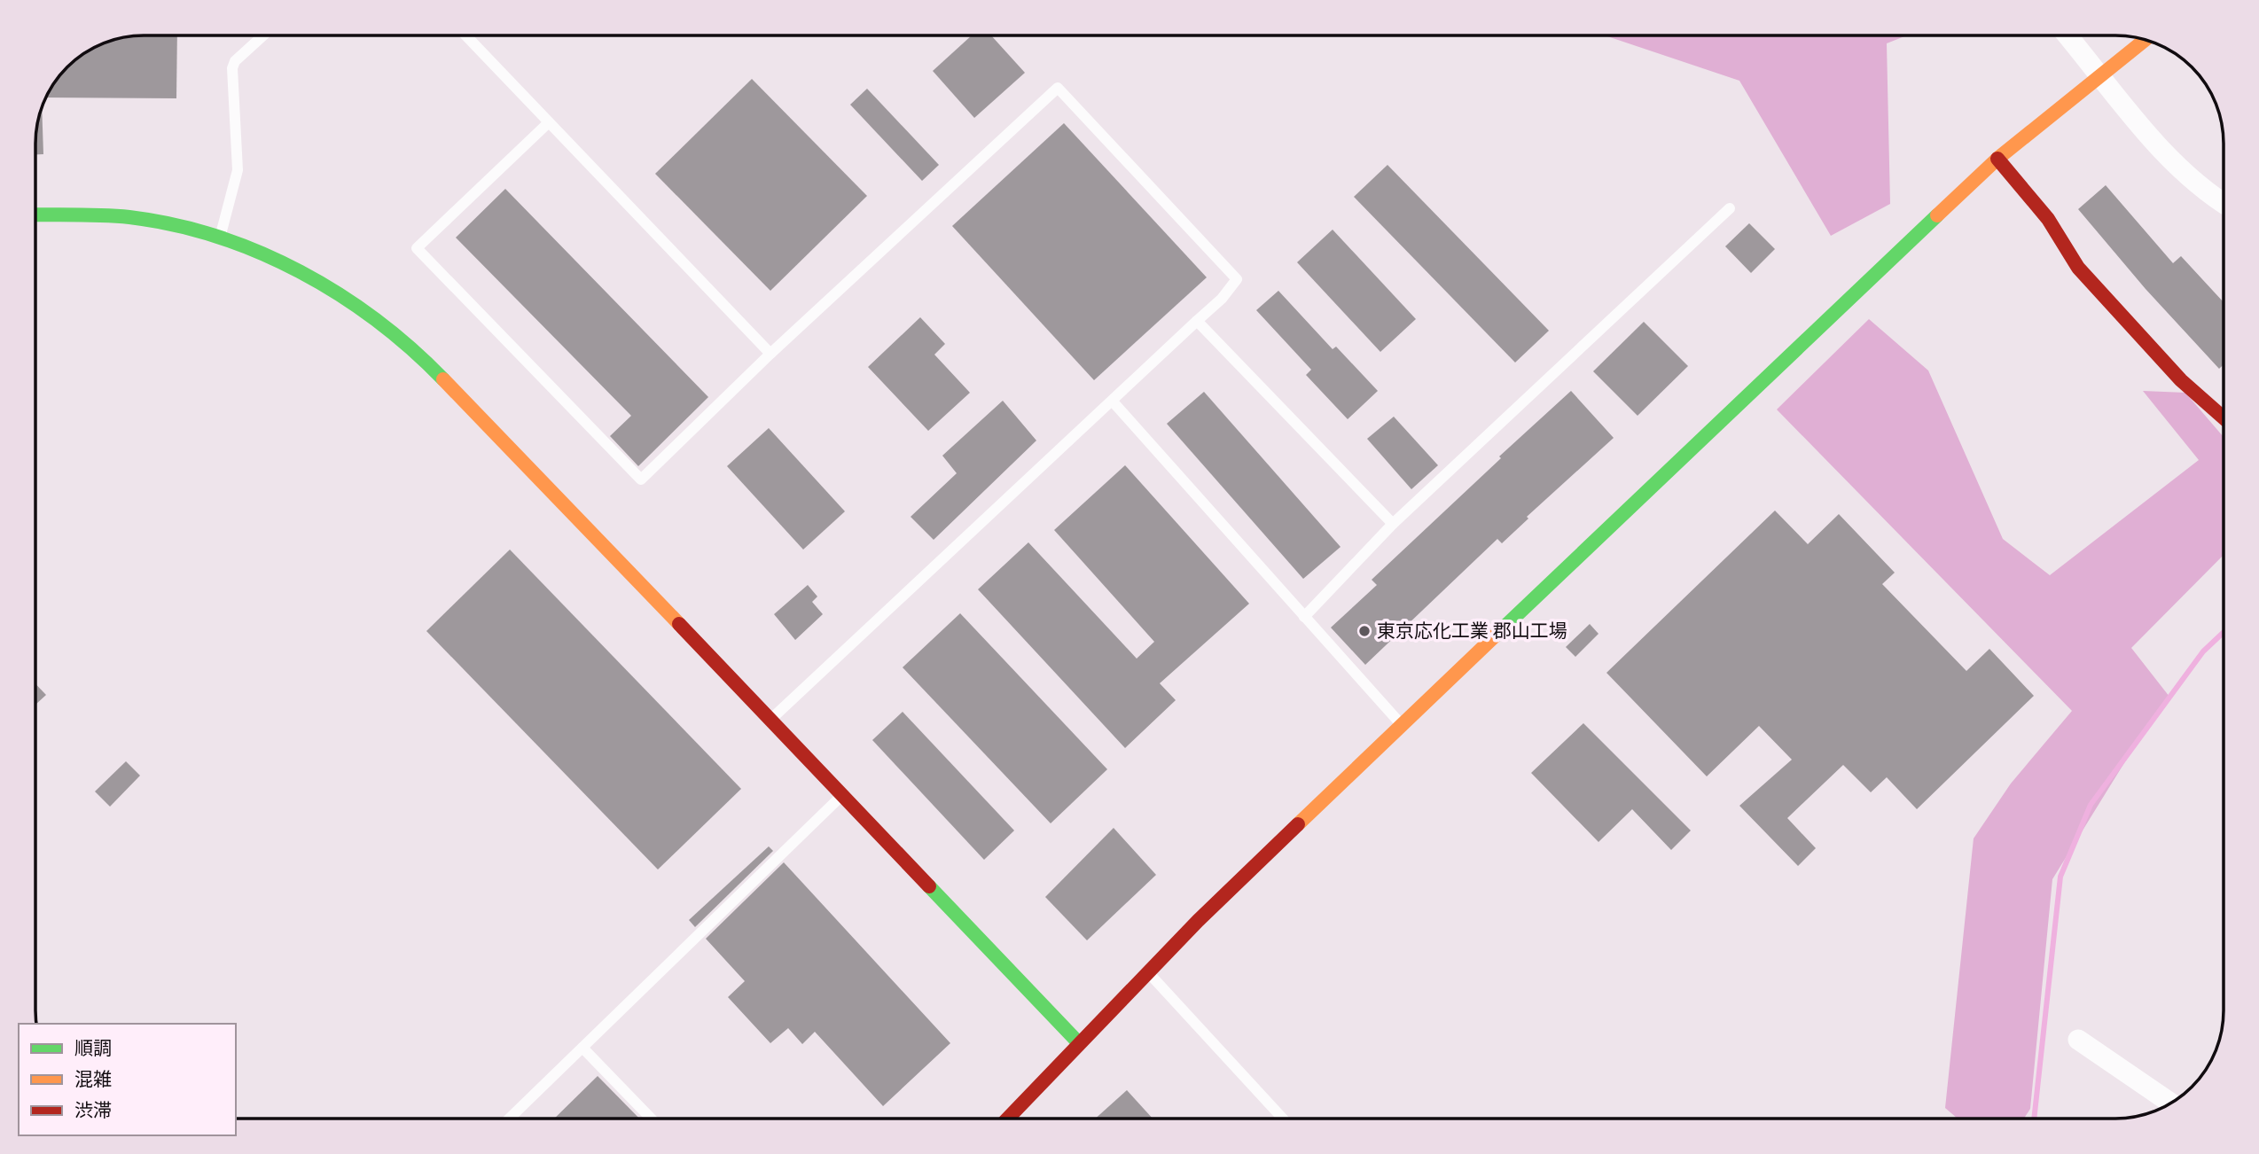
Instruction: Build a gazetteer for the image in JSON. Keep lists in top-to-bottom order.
{
  "places": ["東京応化工業 郡山工場"],
  "legend": ["順調", "混雑", "渋滞"]
}
